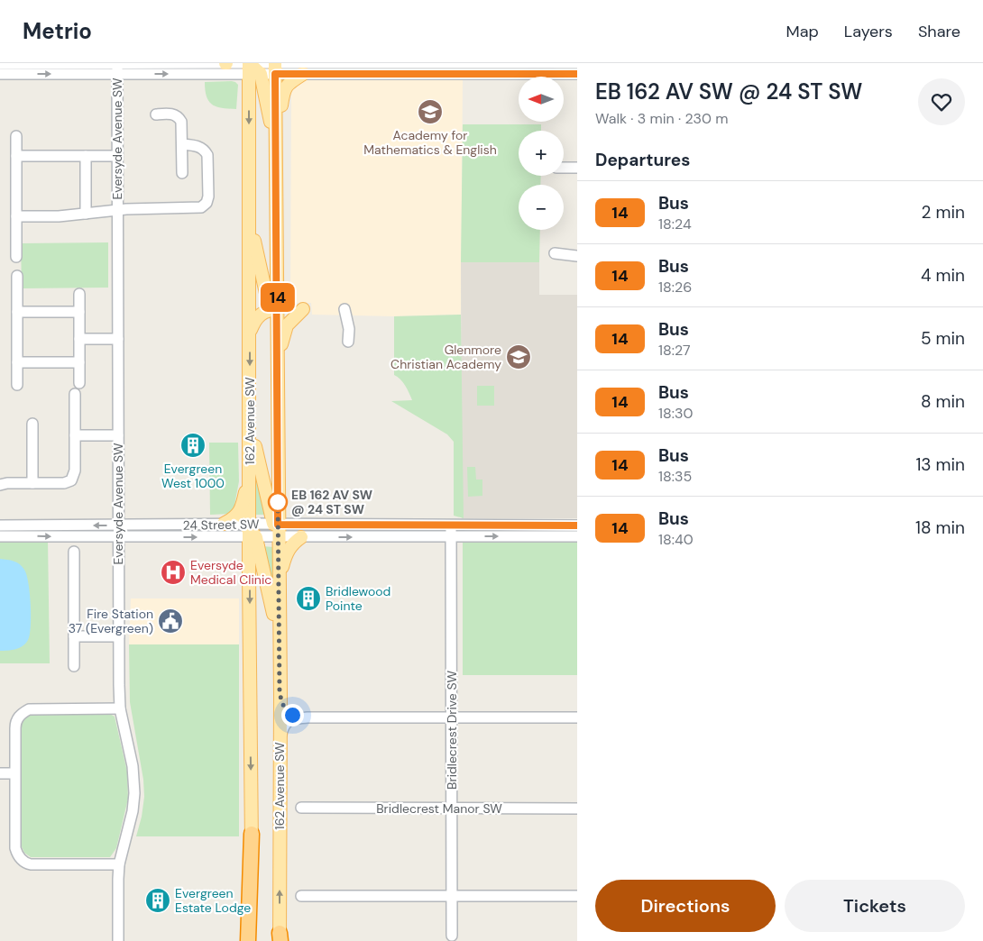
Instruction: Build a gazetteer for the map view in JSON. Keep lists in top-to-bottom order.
{
  "streets": {
    "main road": ["162 Avenue SW"],
    "street": [
      "Eversyde Avenue SW",
      "24 Street SW",
      "Bridlecrest Drive SW",
      "Bridlecrest Manor SW"
    ]
  },
  "crossings": [
    ["Eversyde Avenue SW", "24 Street SW"],
    ["162 Avenue SW", "24 Street SW"],
    ["24 Street SW", "Bridlecrest Drive SW"],
    ["Bridlecrest Drive SW", "Bridlecrest Manor SW"]
  ],
  "places": {
    "school or university": ["Academy for Mathematics & English", "Glenmore Christian Academy"],
    "building": ["Evergreen West 1000", "Bridlewood Pointe", "Evergreen Estate Lodge"],
    "other": ["EB 162 AV SW @ 24 ST SW"],
    "hospital": ["Eversyde Medical Clinic"],
    "public building": ["Fire Station 37 (Evergreen)"]
  },
  "lines": ["bus line 14"],
  "north": "left",
  "page": {
    "header": "Metrio",
    "nav": ["Map", "Layers", "Share"],
    "on_map": "14",
    "heading": [
      ["EB 162 AV SW @ 24 ST SW", "Walk · 3 min · 230 m"],
      "Departures"
    ],
    "map_buttons": ["+", "−"],
    "list": [
      {
        "mark": "14",
        "name": "Bus",
        "note": "18:24",
        "value": "2 min"
      },
      {
        "mark": "14",
        "name": "Bus",
        "note": "18:26",
        "value": "4 min"
      },
      {
        "mark": "14",
        "name": "Bus",
        "note": "18:27",
        "value": "5 min"
      },
      {
        "mark": "14",
        "name": "Bus",
        "note": "18:30",
        "value": "8 min"
      },
      {
        "mark": "14",
        "name": "Bus",
        "note": "18:35",
        "value": "13 min"
      },
      {
        "mark": "14",
        "name": "Bus",
        "note": "18:40",
        "value": "18 min"
      }
    ],
    "buttons": ["Directions", "Tickets"]
  }
}
